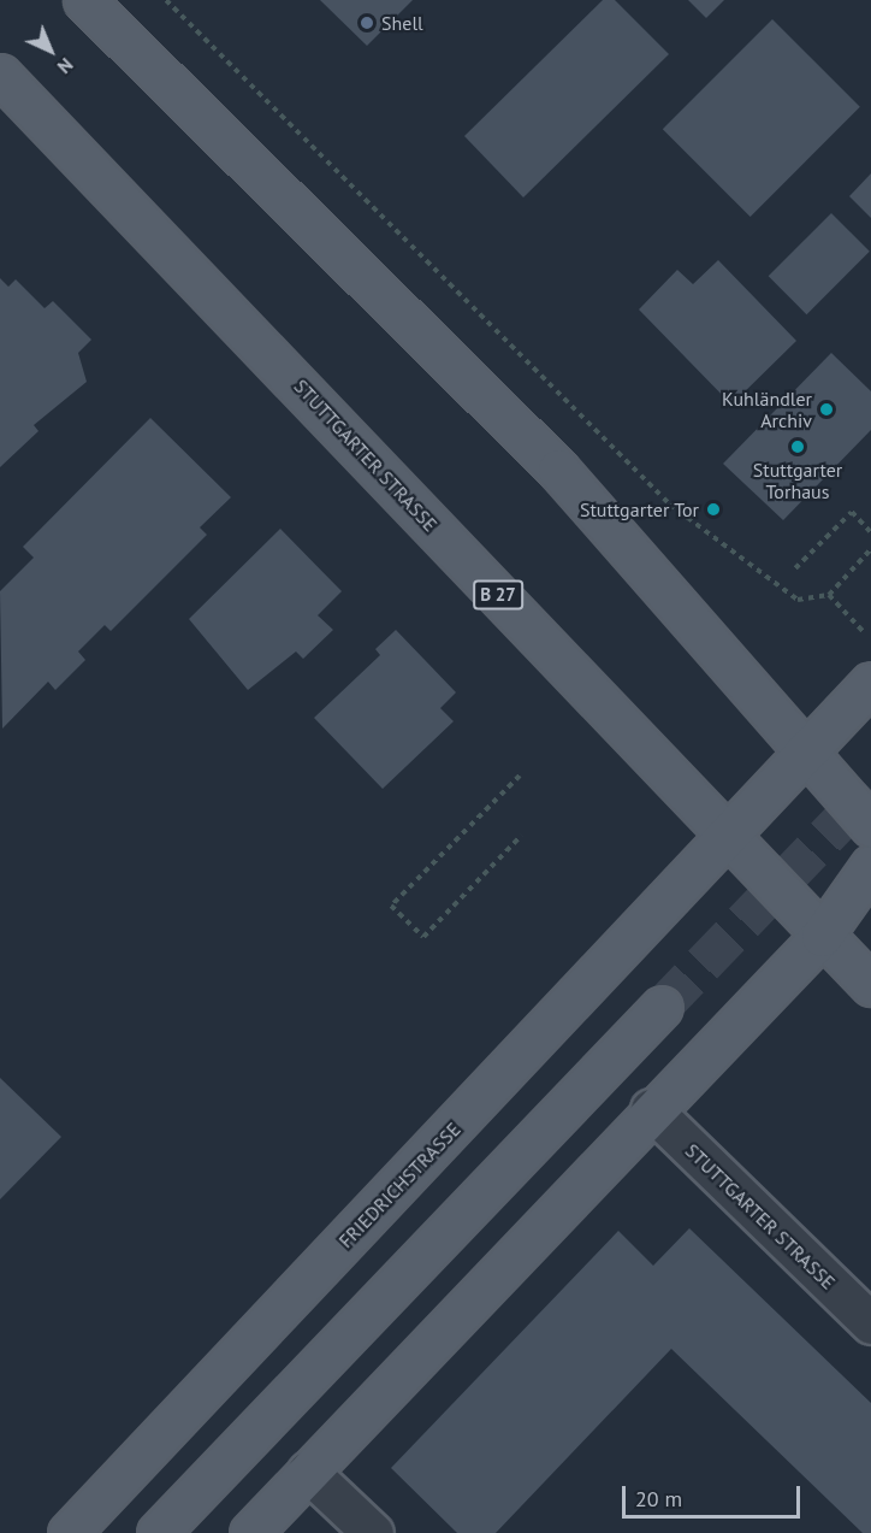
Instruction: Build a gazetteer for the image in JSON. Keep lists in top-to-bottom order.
{
  "streets": {
    "main road": ["STUTTGARTER STRASSE", "B 27", "FRIEDRICHSTRASSE"]
  },
  "crossings": [
    ["STUTTGARTER STRASSE", "FRIEDRICHSTRASSE"]
  ],
  "places": [
    "Shell",
    "Kuhländler Archiv",
    "Stuttgarter Torhaus",
    "Stuttgarter Tor"
  ],
  "scale_bar": "20 m",
  "north": "bottom right"
}
